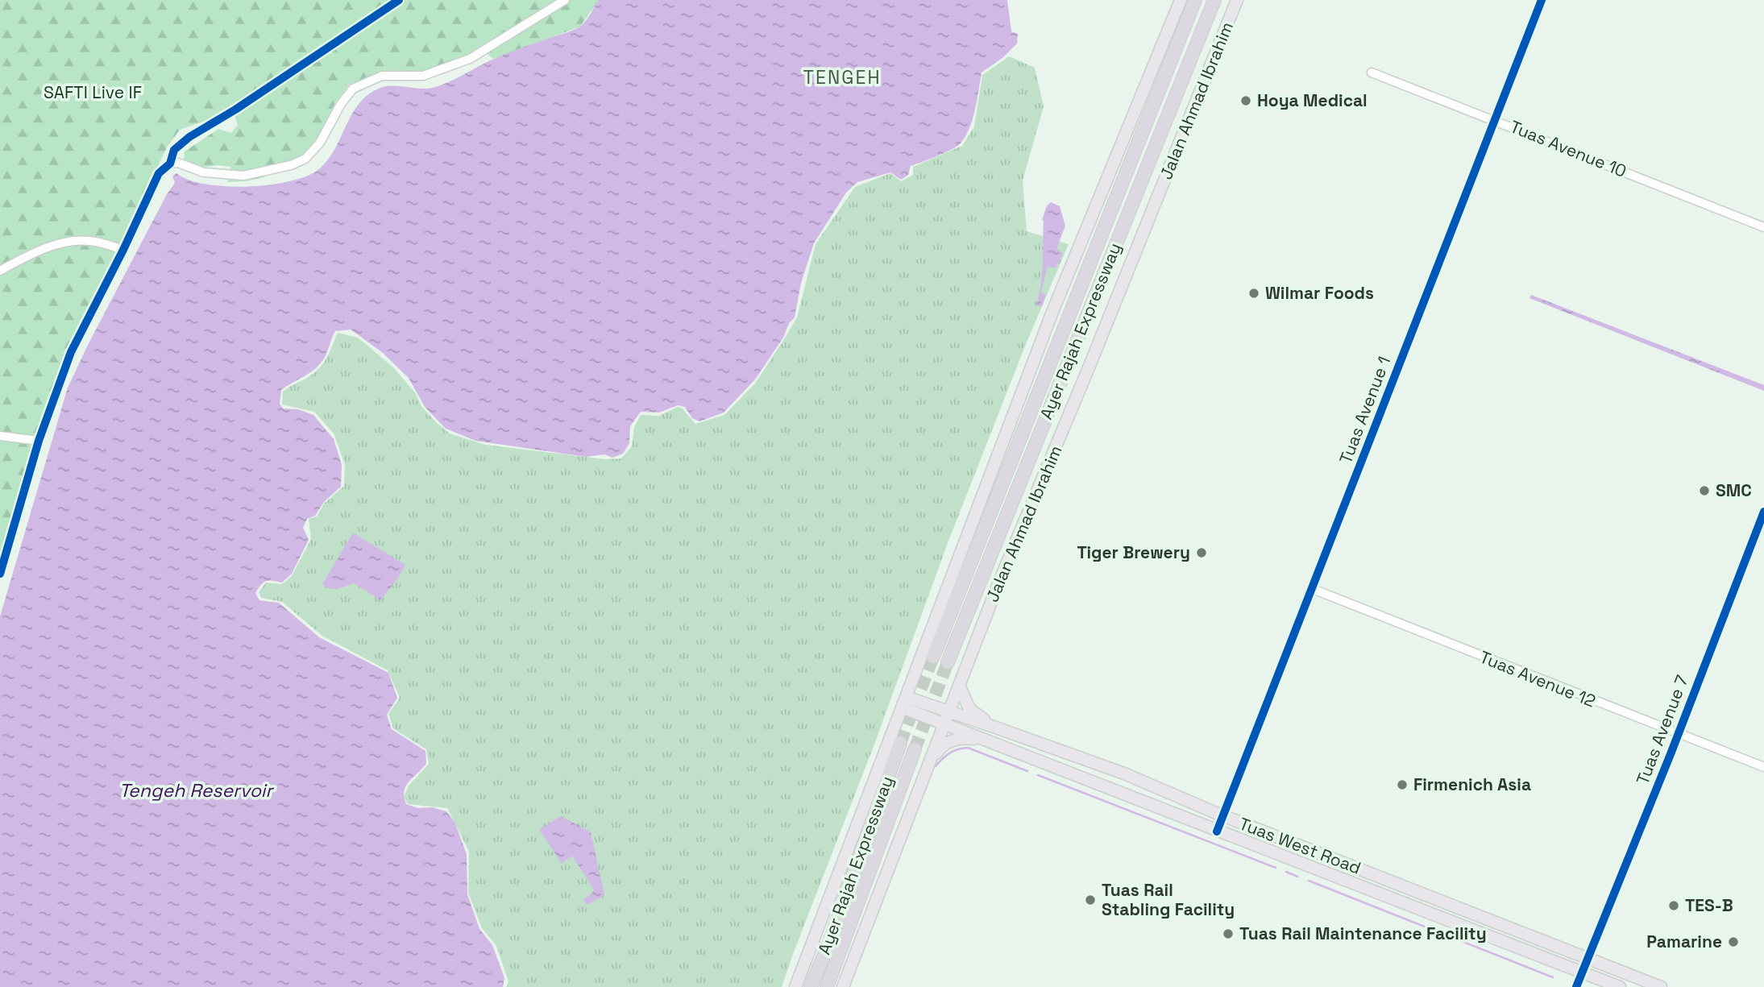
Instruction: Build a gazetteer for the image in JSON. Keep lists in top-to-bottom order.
{
  "streets": {
    "highway": ["Ayer Rajah Expressway"],
    "main road": ["Jalan Ahmad Ibrahim", "Tuas West Road"],
    "street": [
      "Tuas Avenue 10",
      "Tuas Avenue 1",
      "Tuas Avenue 12",
      "Tuas Avenue 7"
    ]
  },
  "crossings": [
    ["Jalan Ahmad Ibrahim", "Tuas West Road"],
    ["Tuas Avenue 10", "Tuas Avenue 1"],
    ["Tuas Avenue 1", "Tuas Avenue 12"],
    ["Tuas Avenue 1", "Tuas West Road"],
    ["Tuas Avenue 12", "Tuas Avenue 7"],
    ["Tuas Avenue 7", "Tuas West Road"]
  ],
  "districts": ["TENGEH"],
  "water": ["Tengeh Reservoir"],
  "parks": ["SAFTI Live IF"],
  "places": [
    "Hoya Medical",
    "Wilmar Foods",
    "SMC",
    "Tiger Brewery",
    "Firmenich Asia",
    "Tuas Rail Stabling Facility",
    "TES-B",
    "Tuas Rail Maintenance Facility",
    "Pamarine"
  ]
}
